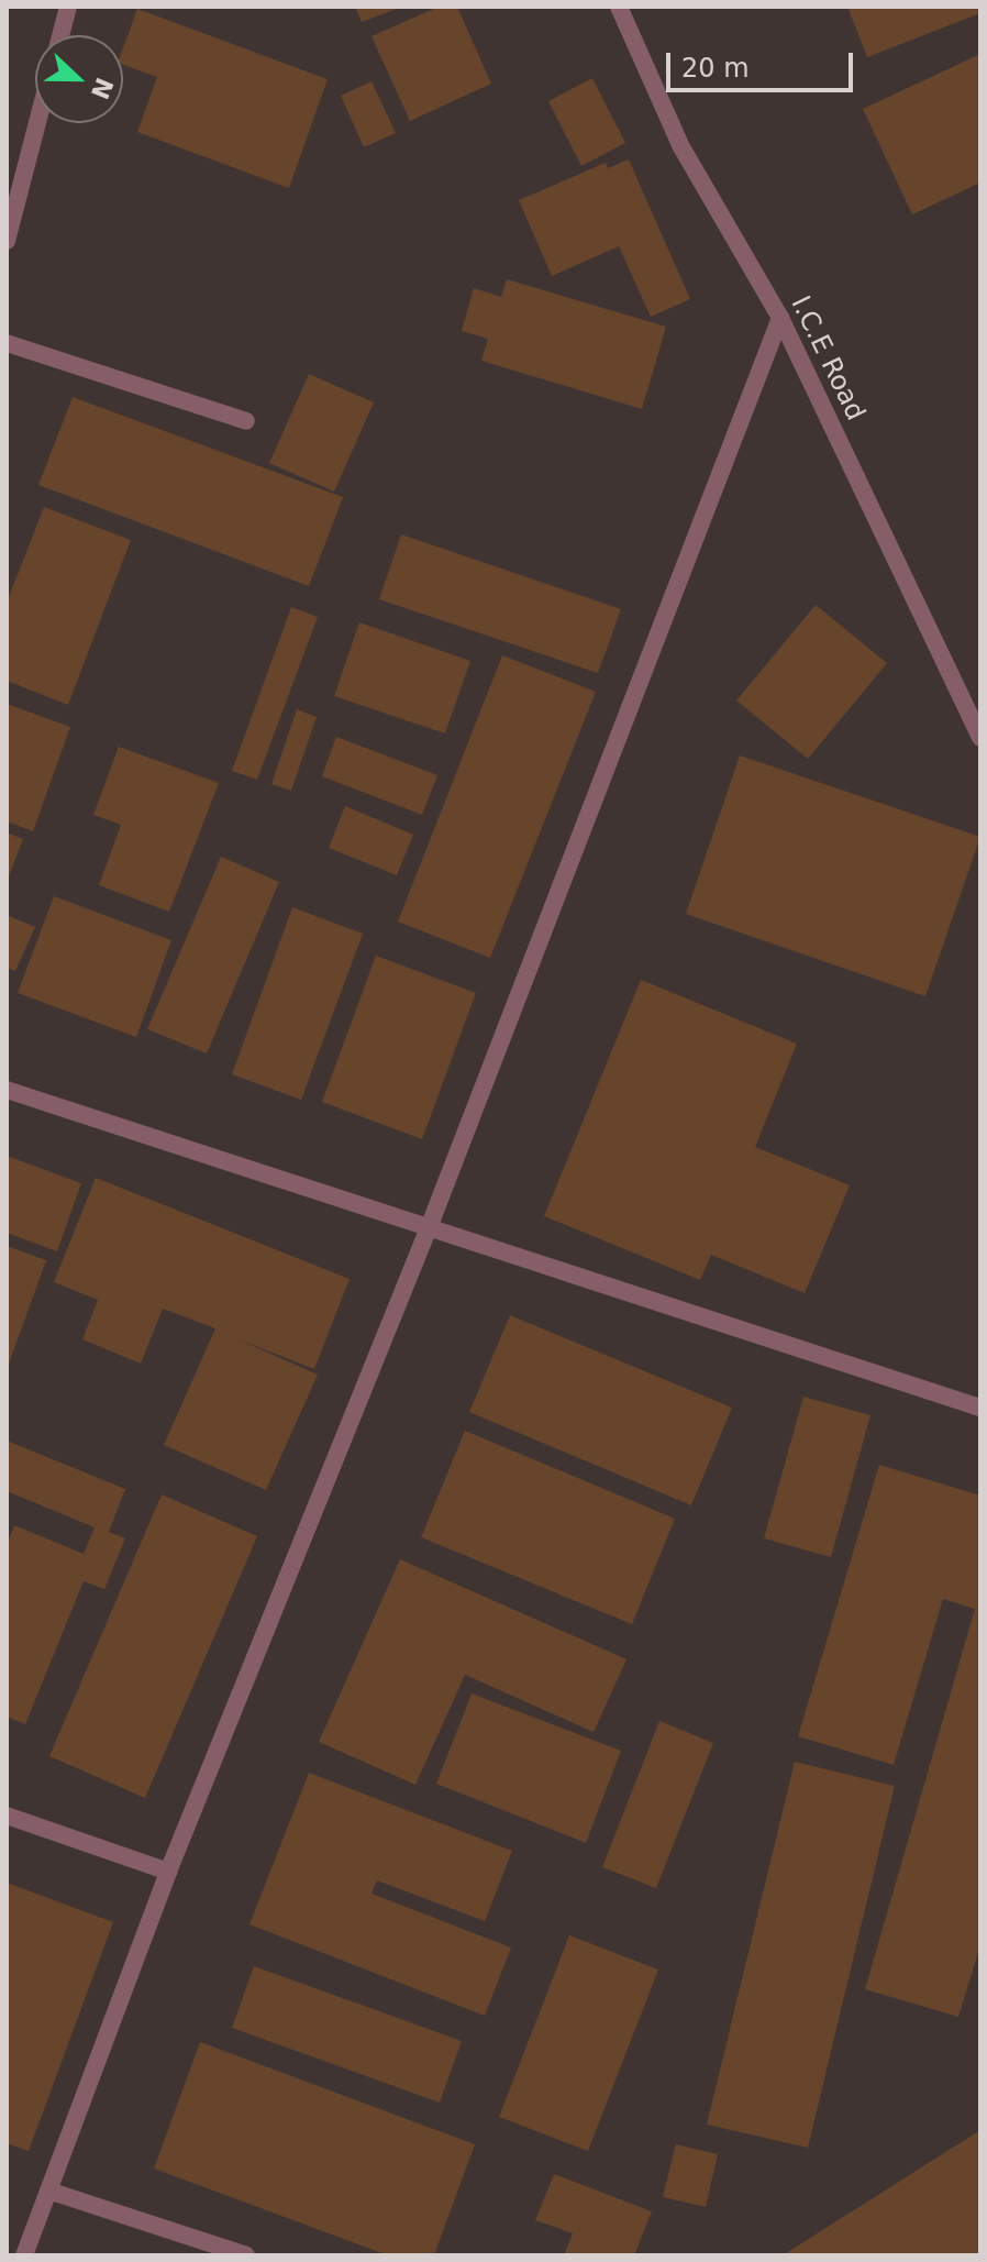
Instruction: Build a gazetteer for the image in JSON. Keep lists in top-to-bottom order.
{
  "streets": {
    "street": ["I.C.E Road"]
  },
  "scale_bar": "20 m",
  "north": "right"
}
